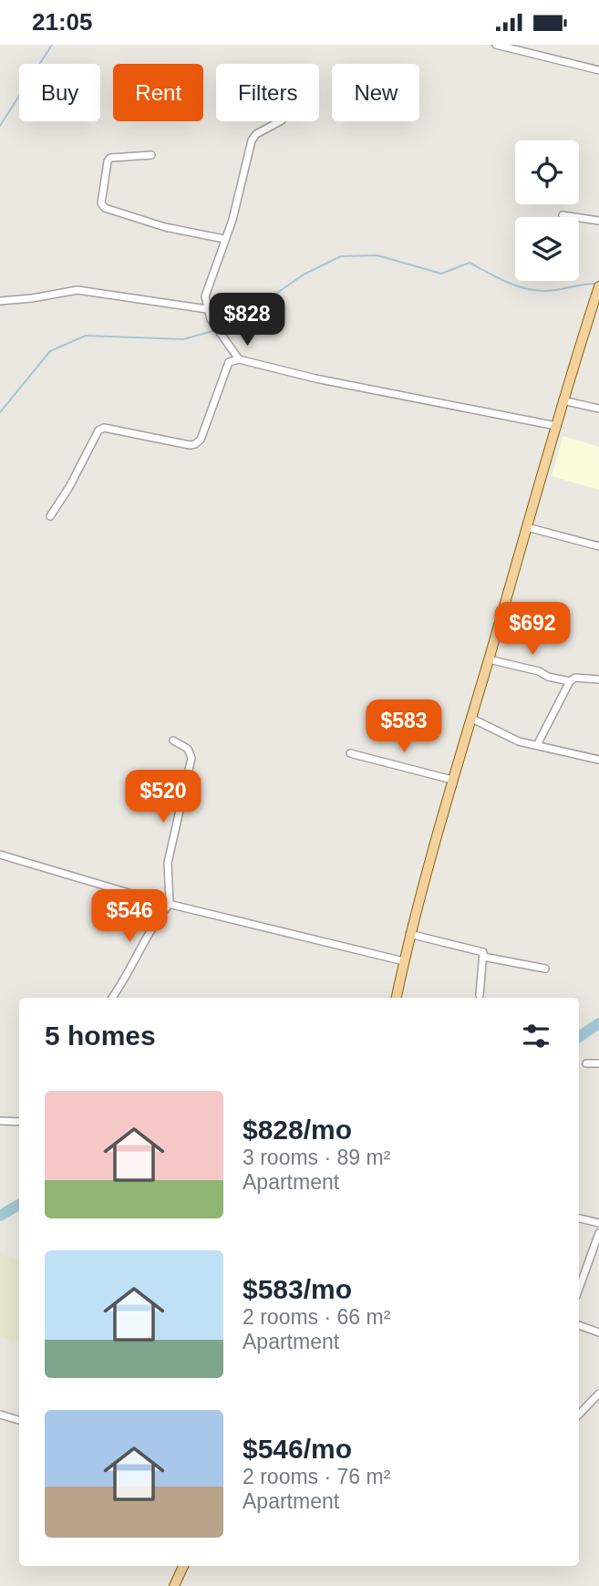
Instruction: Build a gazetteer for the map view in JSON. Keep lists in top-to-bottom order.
{
  "page": {
    "status": "21:05",
    "chip": [
      "Buy",
      "Rent",
      "Filters",
      "New"
    ],
    "price": [
      "$828",
      "$692",
      "$583",
      "$520",
      "$546"
    ],
    "heading": "5 homes",
    "list": [
      {
        "name": "$828/mo",
        "note": "3 rooms · 89 m² · Apartment"
      },
      {
        "name": "$583/mo",
        "note": "2 rooms · 66 m² · Apartment"
      },
      {
        "name": "$546/mo",
        "note": "2 rooms · 76 m² · Apartment"
      }
    ]
  }
}
